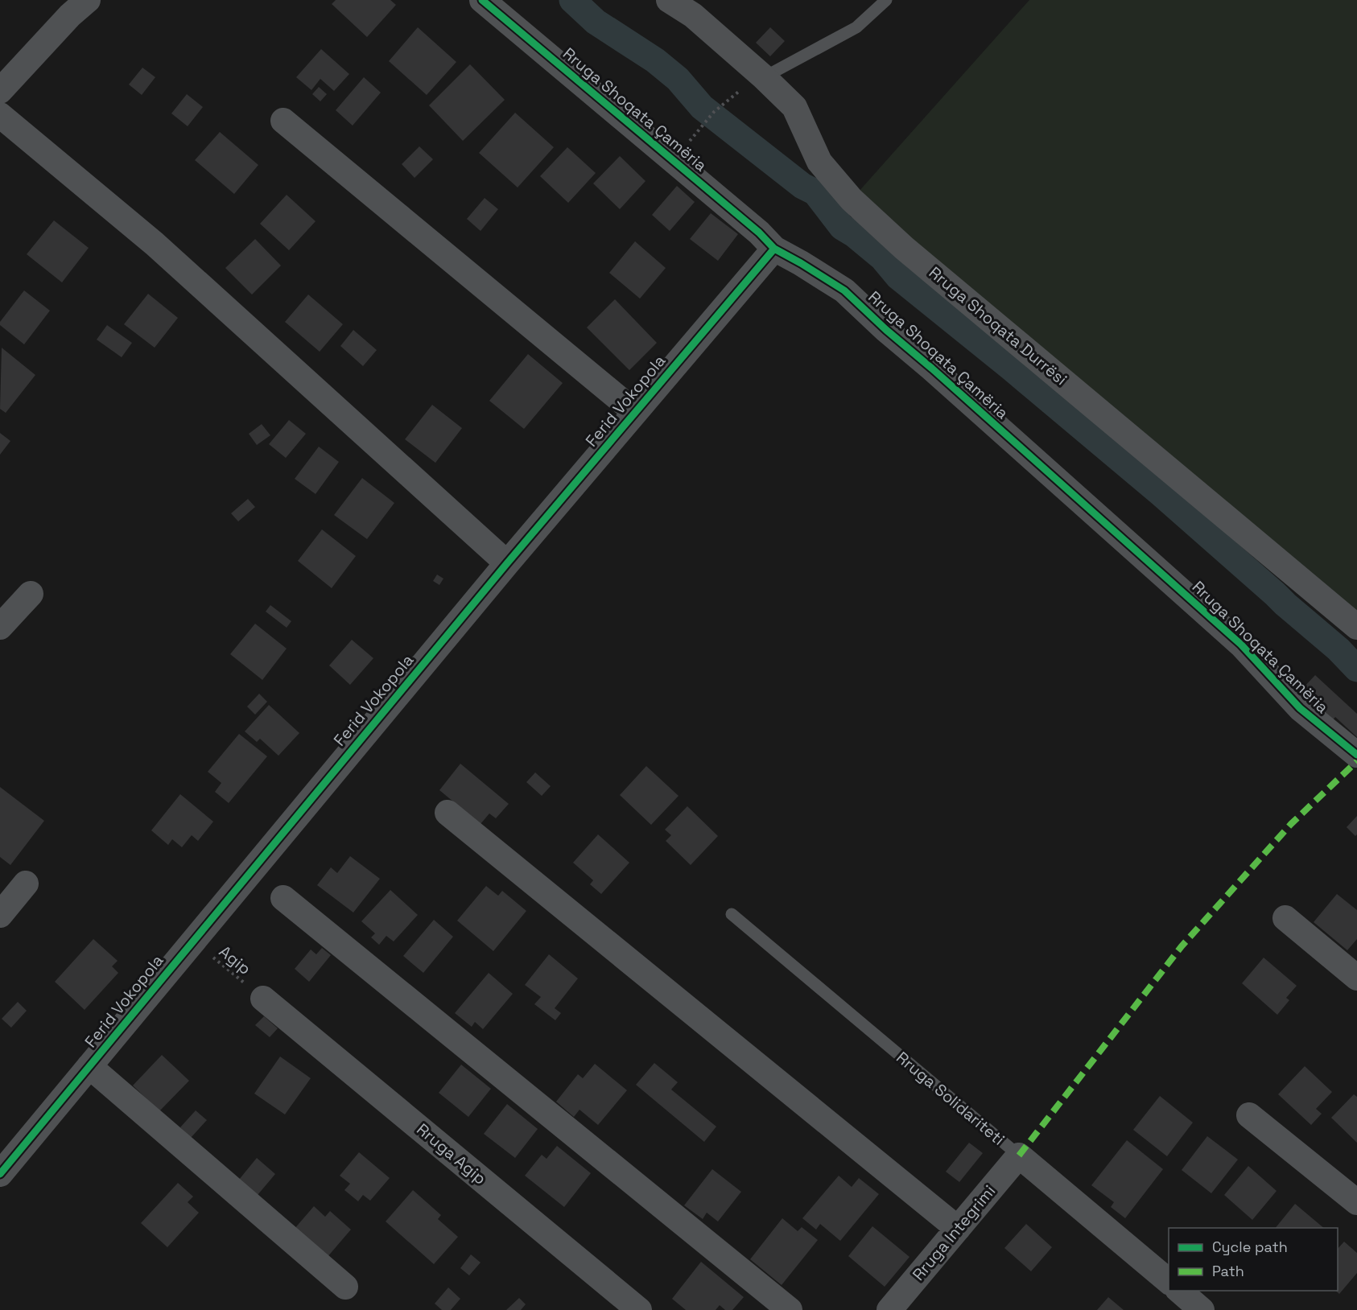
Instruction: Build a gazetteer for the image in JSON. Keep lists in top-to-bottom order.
{
  "streets": {
    "street": [
      "Rruga Shoqata Çamëria",
      "Rruga Shoqata Durrësi",
      "Ferid Vokopola",
      "Rruga Solidariteti",
      "Rruga Agip",
      "Rruga Integrimi"
    ],
    "path": ["Agip"]
  },
  "crossings": [
    ["Rruga Shoqata Çamëria", "Ferid Vokopola"],
    ["Ferid Vokopola", "Agip"],
    ["Agip", "Rruga Agip"],
    ["Rruga Solidariteti", "Rruga Integrimi"]
  ],
  "legend": ["Cycle path", "Path"]
}
